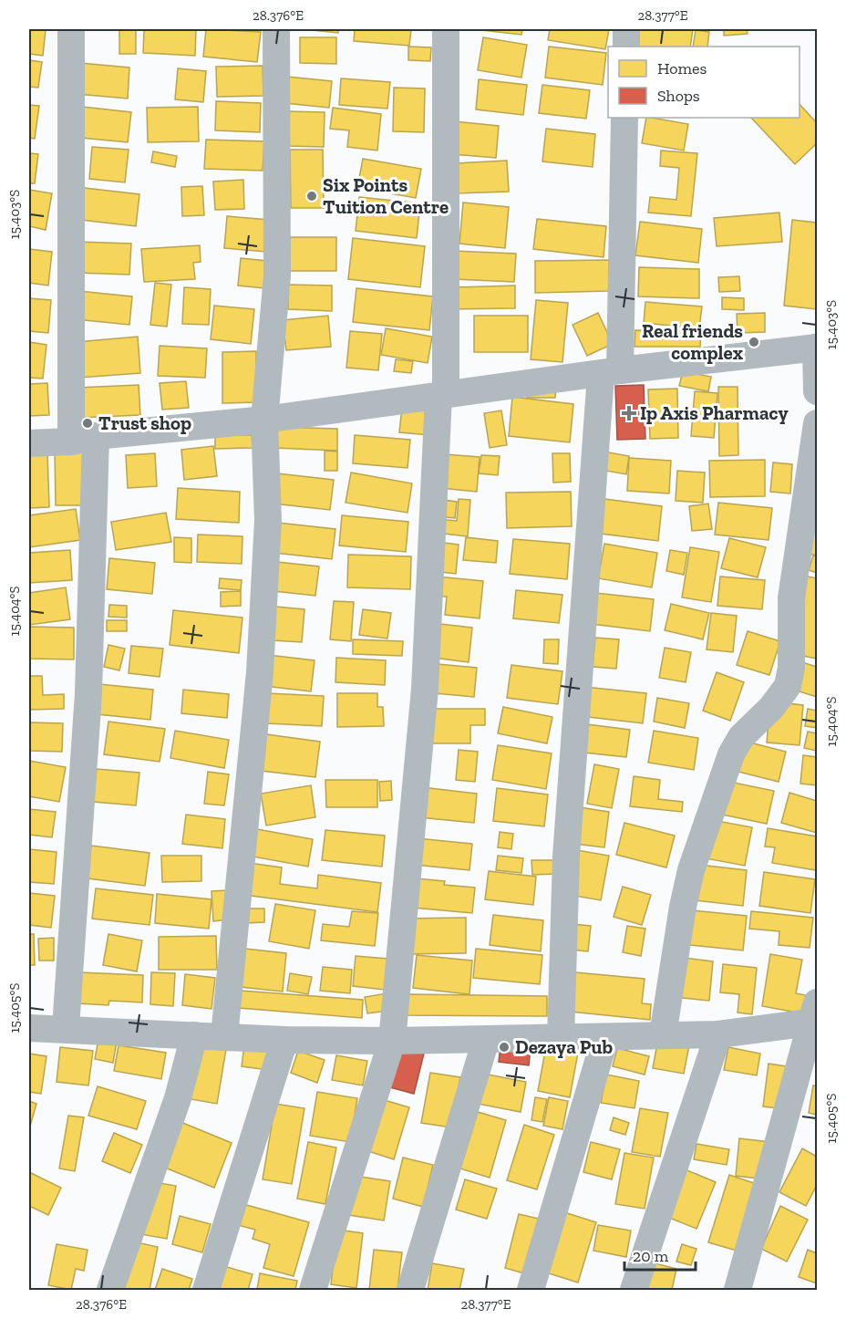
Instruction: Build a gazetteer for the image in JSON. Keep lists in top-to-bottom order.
{
  "places": {
    "other": [
      "Six Points Tuition Centre",
      "Real friends complex",
      "Trust shop",
      "Dezaya Pub"
    ],
    "health": ["Ip Axis Pharmacy"]
  },
  "legend": ["Homes", "Shops"],
  "scale_bar": "20 m",
  "coordinates": [
    "28.376°E",
    "28.377°E",
    "15.403°S",
    "15.404°S",
    "15.405°S"
  ]
}
